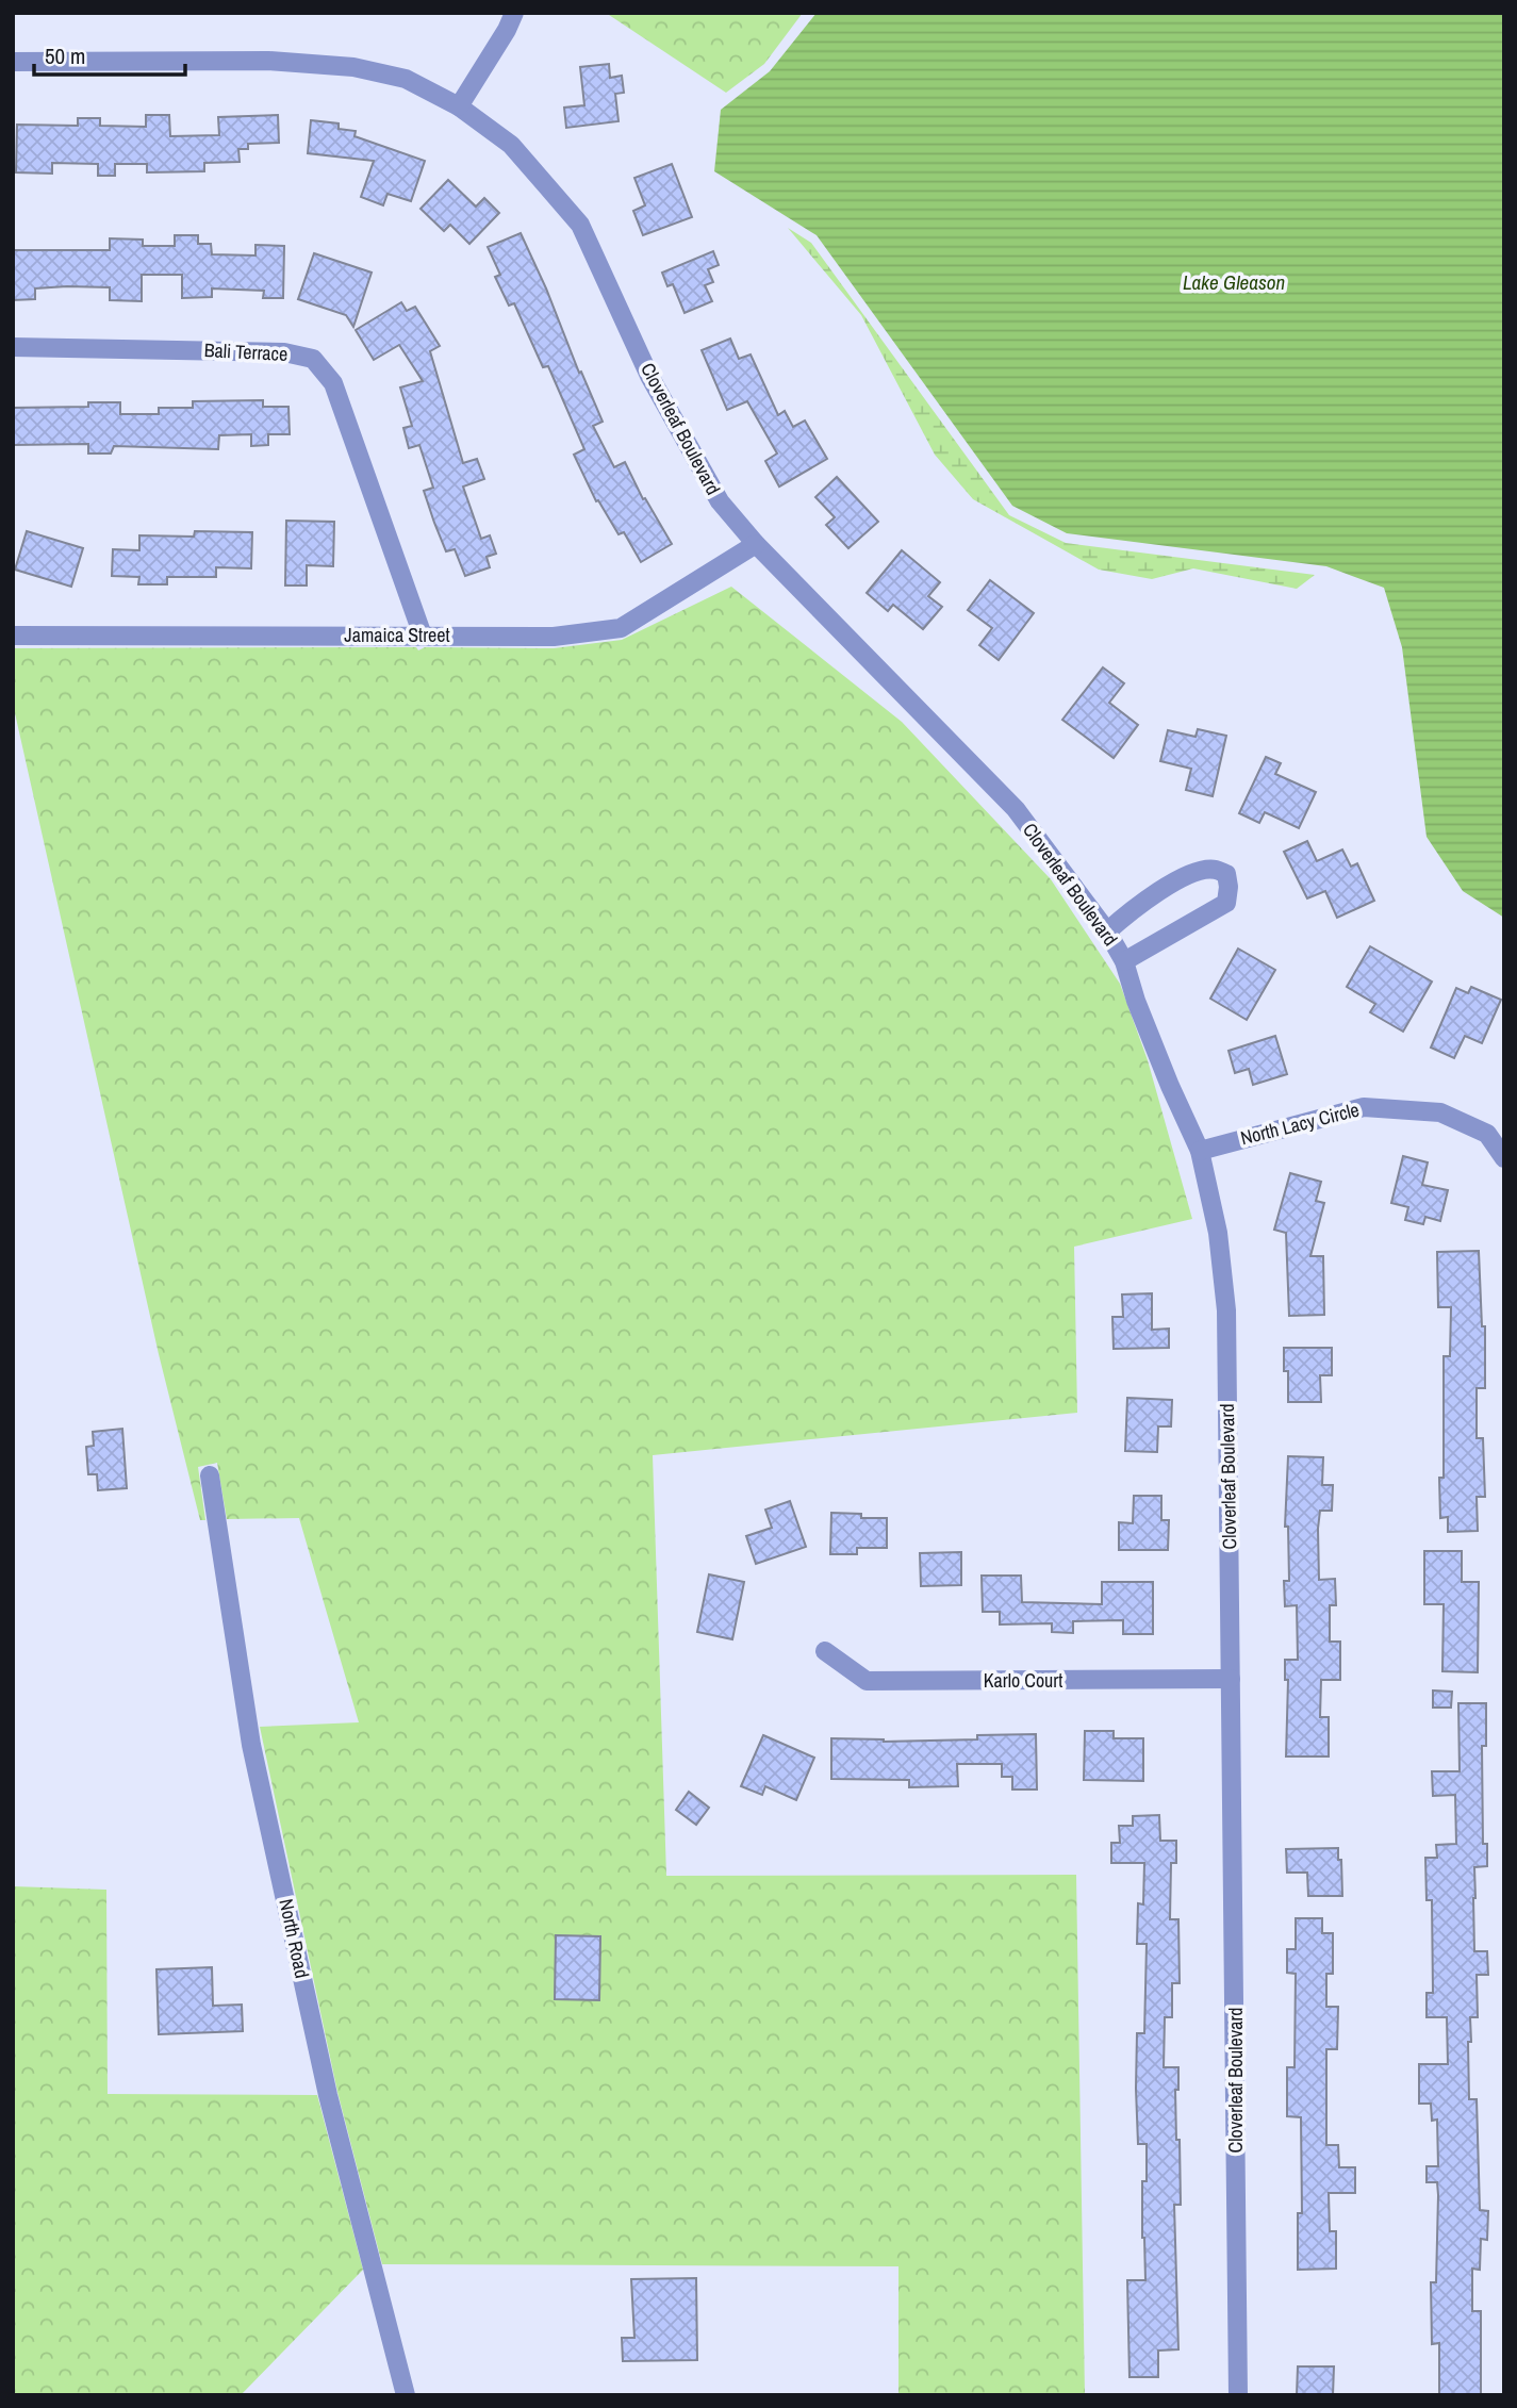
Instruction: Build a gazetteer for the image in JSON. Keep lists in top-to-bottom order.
{
  "streets": {
    "street": [
      "Bali Terrace",
      "Cloverleaf Boulevard",
      "Jamaica Street",
      "North Lacy Circle",
      "Karlo Court",
      "North Road"
    ]
  },
  "crossings": [
    ["Bali Terrace", "Jamaica Street"],
    ["Cloverleaf Boulevard", "Jamaica Street"],
    ["Cloverleaf Boulevard", "North Lacy Circle"],
    ["Cloverleaf Boulevard", "Karlo Court"]
  ],
  "water": ["Lake Gleason"],
  "scale_bar": "50 m"
}
